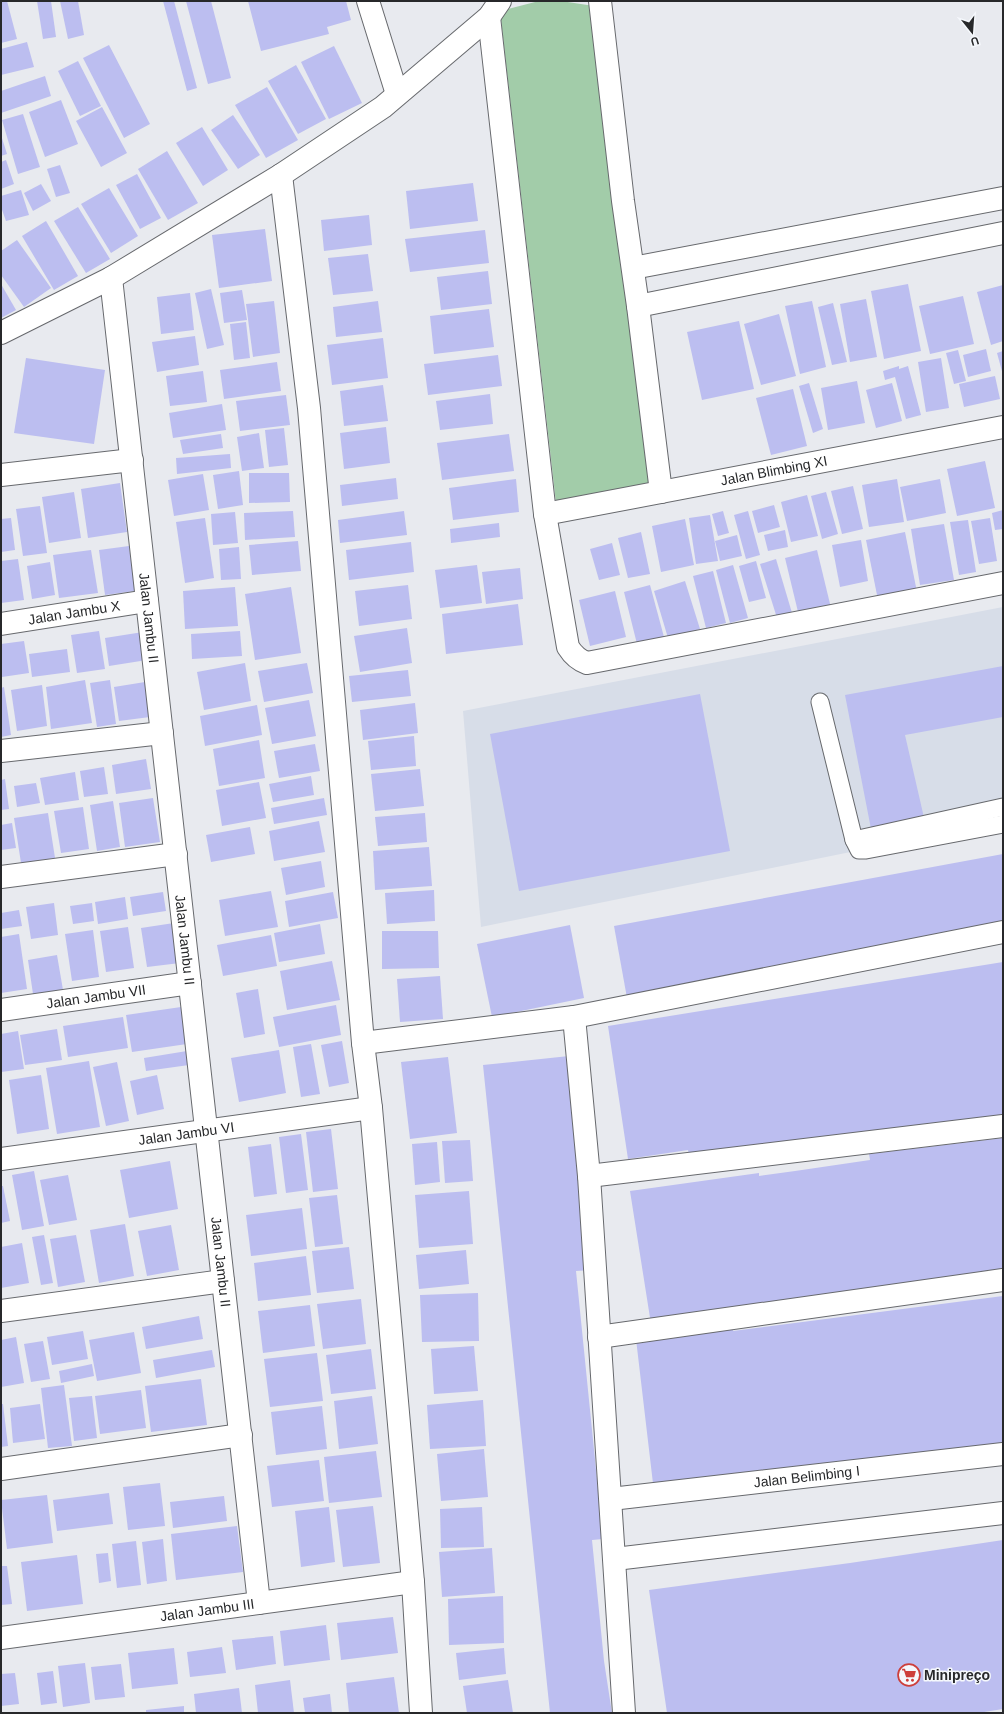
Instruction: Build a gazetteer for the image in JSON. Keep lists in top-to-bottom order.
{
  "streets": {
    "street": [
      "Jalan Blimbing XI",
      "Jalan Jambu X",
      "Jalan Jambu II",
      "Jalan Jambu VII",
      "Jalan Jambu VI",
      "Jalan Belimbing I",
      "Jalan Jambu III"
    ]
  },
  "crossings": [
    ["Jalan Jambu X", "Jalan Jambu II"],
    ["Jalan Jambu II", "Jalan Jambu VII"],
    ["Jalan Jambu II", "Jalan Jambu VI"],
    ["Jalan Jambu II", "Jalan Jambu III"]
  ],
  "places": {
    "supermarket": ["Minipreço"]
  },
  "north": "bottom"
}
